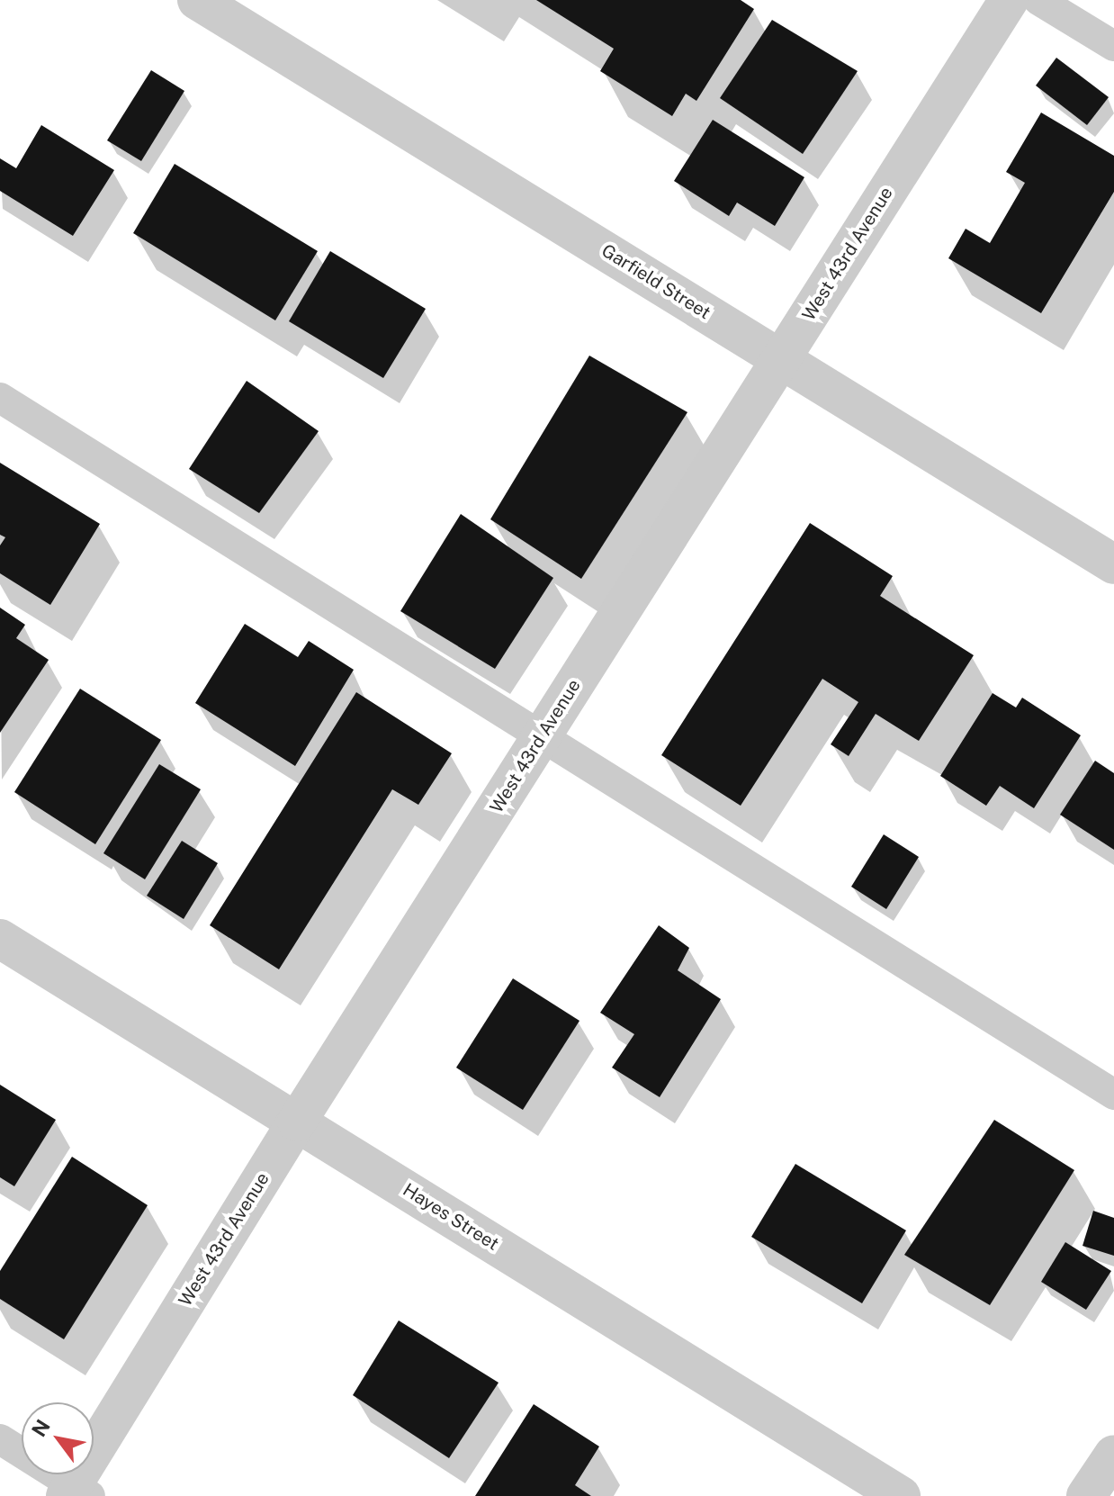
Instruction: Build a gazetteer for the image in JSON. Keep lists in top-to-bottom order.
{
  "streets": {
    "street": ["West 43rd Avenue", "Garfield Street", "Hayes Street"]
  },
  "crossings": [
    ["West 43rd Avenue", "Garfield Street"],
    ["West 43rd Avenue", "Hayes Street"]
  ],
  "north": "top left"
}
